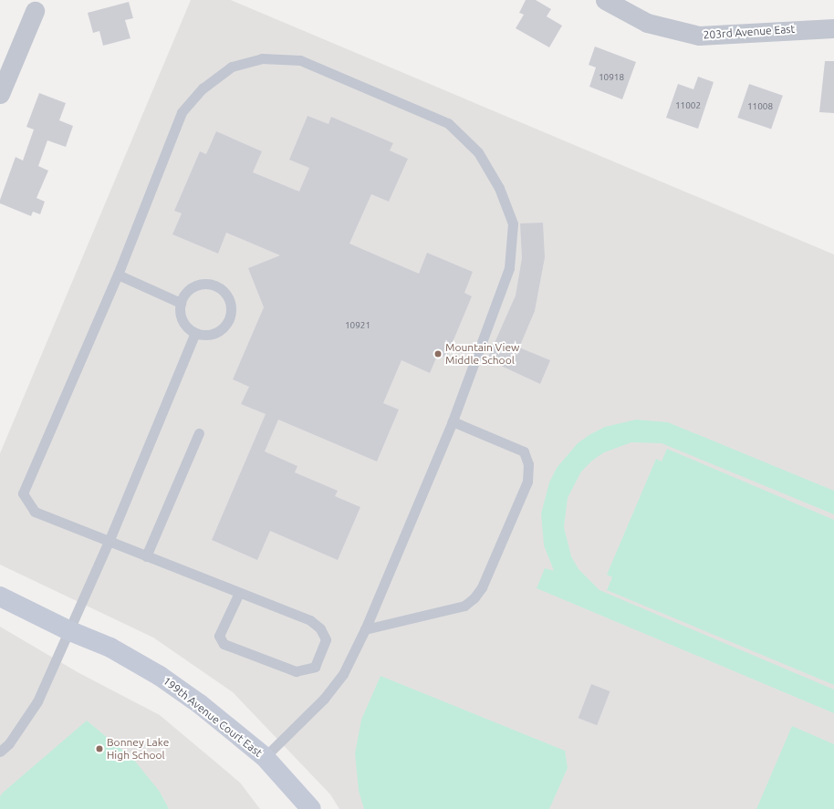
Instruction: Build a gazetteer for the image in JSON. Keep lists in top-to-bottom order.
{
  "streets": {
    "main road": ["199th Avenue Court East"],
    "street": ["203rd Avenue East"]
  },
  "places": ["Mountain View Middle School", "Bonney Lake High School"],
  "house_numbers": [
    "10918",
    "11002",
    "11008",
    "10921"
  ]
}
